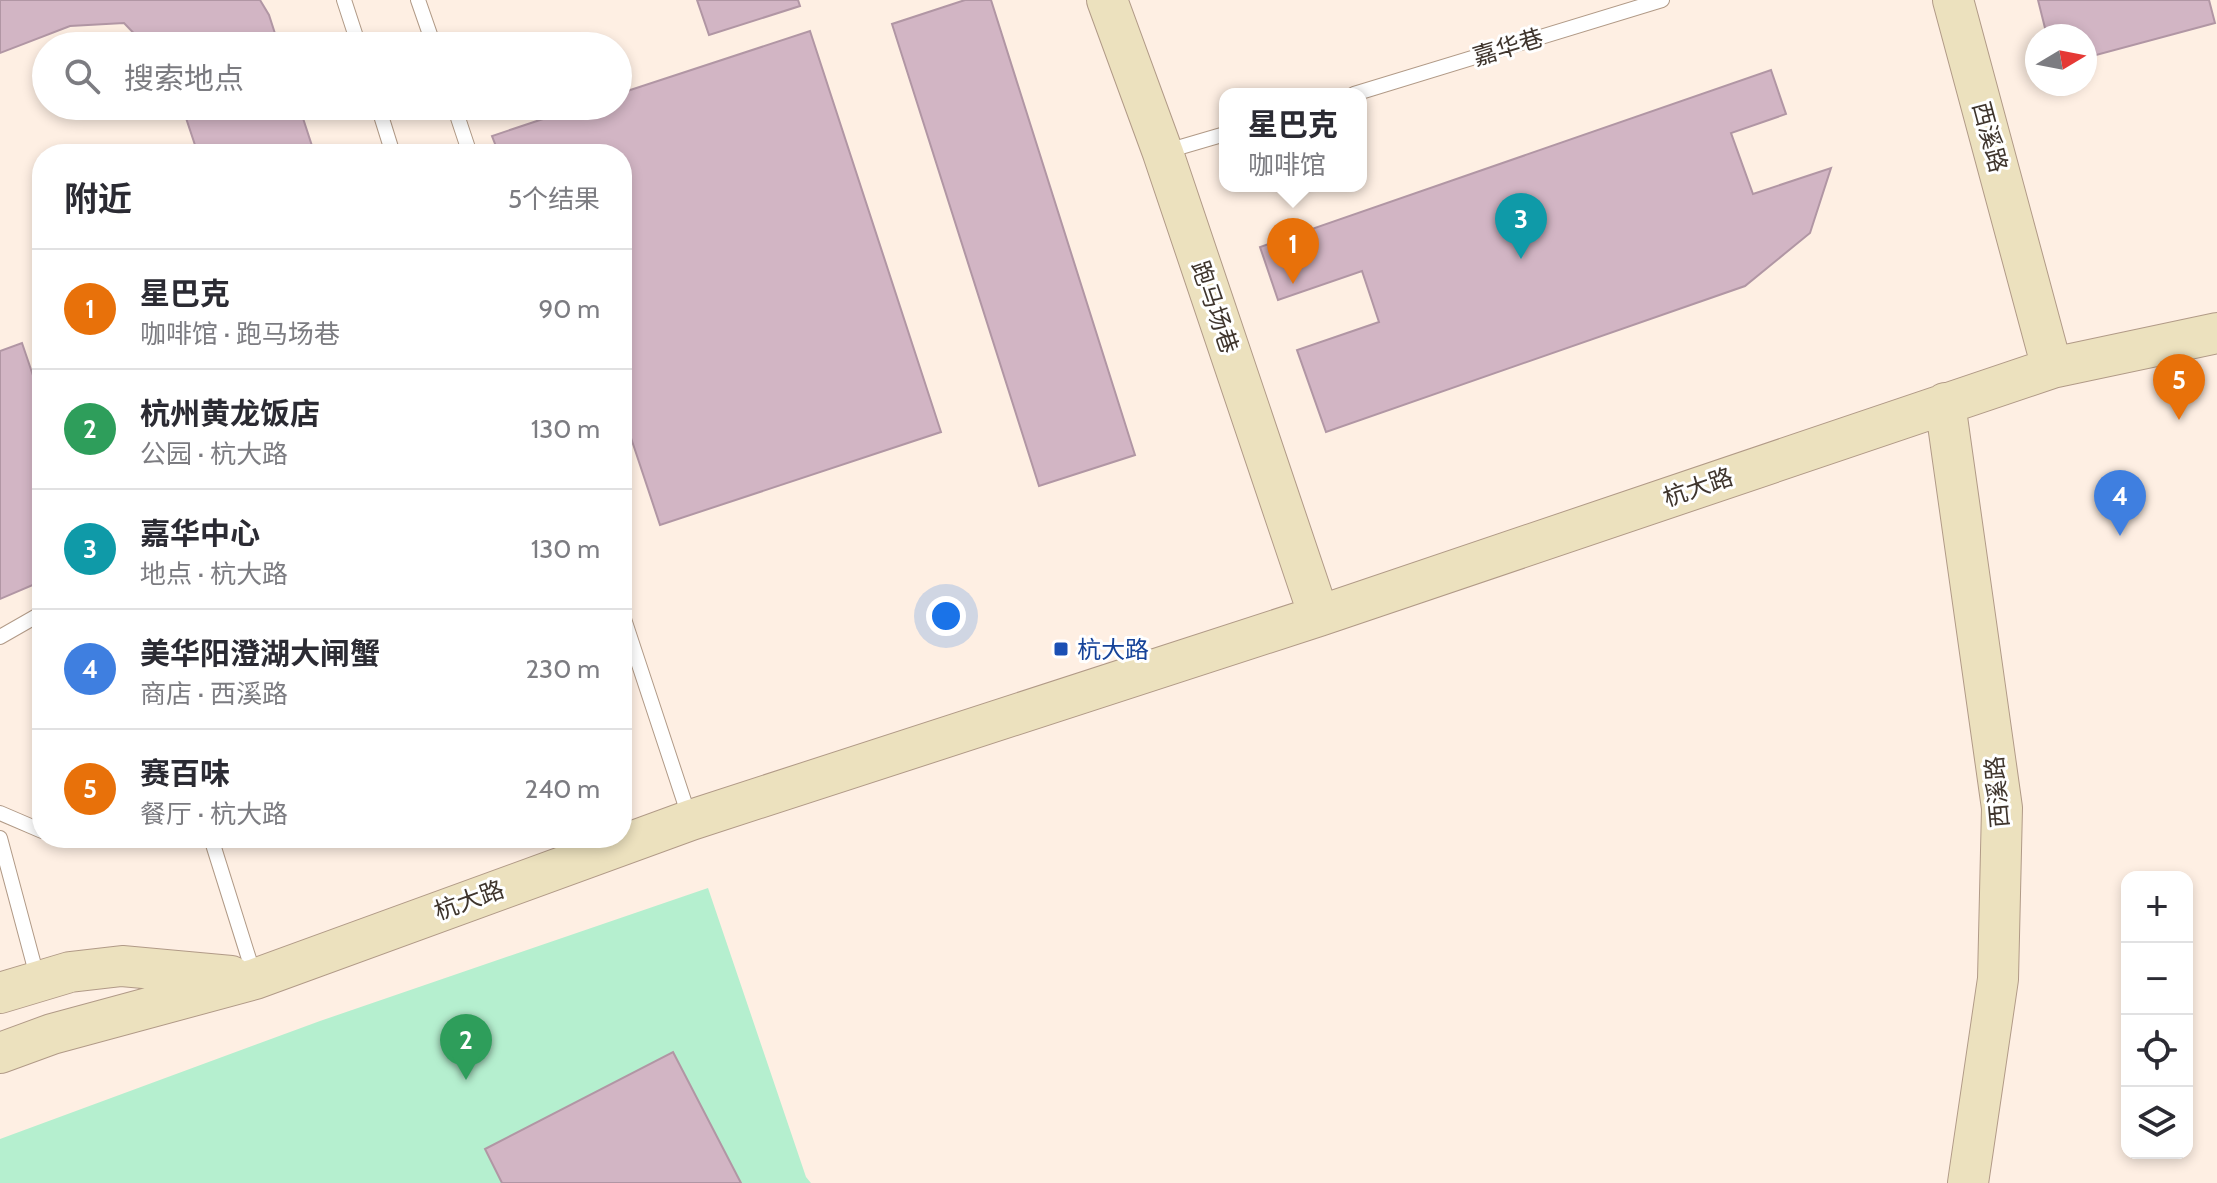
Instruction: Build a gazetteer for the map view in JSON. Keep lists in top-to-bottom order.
{
  "streets": {
    "main road": ["西溪路", "跑马场巷", "杭大路"],
    "lane": ["嘉华巷"]
  },
  "crossings": [
    ["西溪路", "杭大路"],
    ["跑马场巷", "杭大路"]
  ],
  "places": {
    "transit": ["杭大路"]
  },
  "north": "right",
  "page": {
    "search": "搜索地点",
    "popup": ["星巴克", "咖啡馆"],
    "heading": ["附近", "5个结果"],
    "pins": [
      "3",
      "1",
      "5",
      "4",
      "2"
    ],
    "list": [
      {
        "mark": "1",
        "name": "星巴克",
        "note": "咖啡馆 · 跑马场巷",
        "value": "90 m"
      },
      {
        "mark": "2",
        "name": "杭州黄龙饭店",
        "note": "公园 · 杭大路",
        "value": "130 m"
      },
      {
        "mark": "3",
        "name": "嘉华中心",
        "note": "地点 · 杭大路",
        "value": "130 m"
      },
      {
        "mark": "4",
        "name": "美华阳澄湖大闸蟹",
        "note": "商店 · 西溪路",
        "value": "230 m"
      },
      {
        "mark": "5",
        "name": "赛百味",
        "note": "餐厅 · 杭大路",
        "value": "240 m"
      }
    ],
    "map_buttons": ["+", "−"]
  }
}
